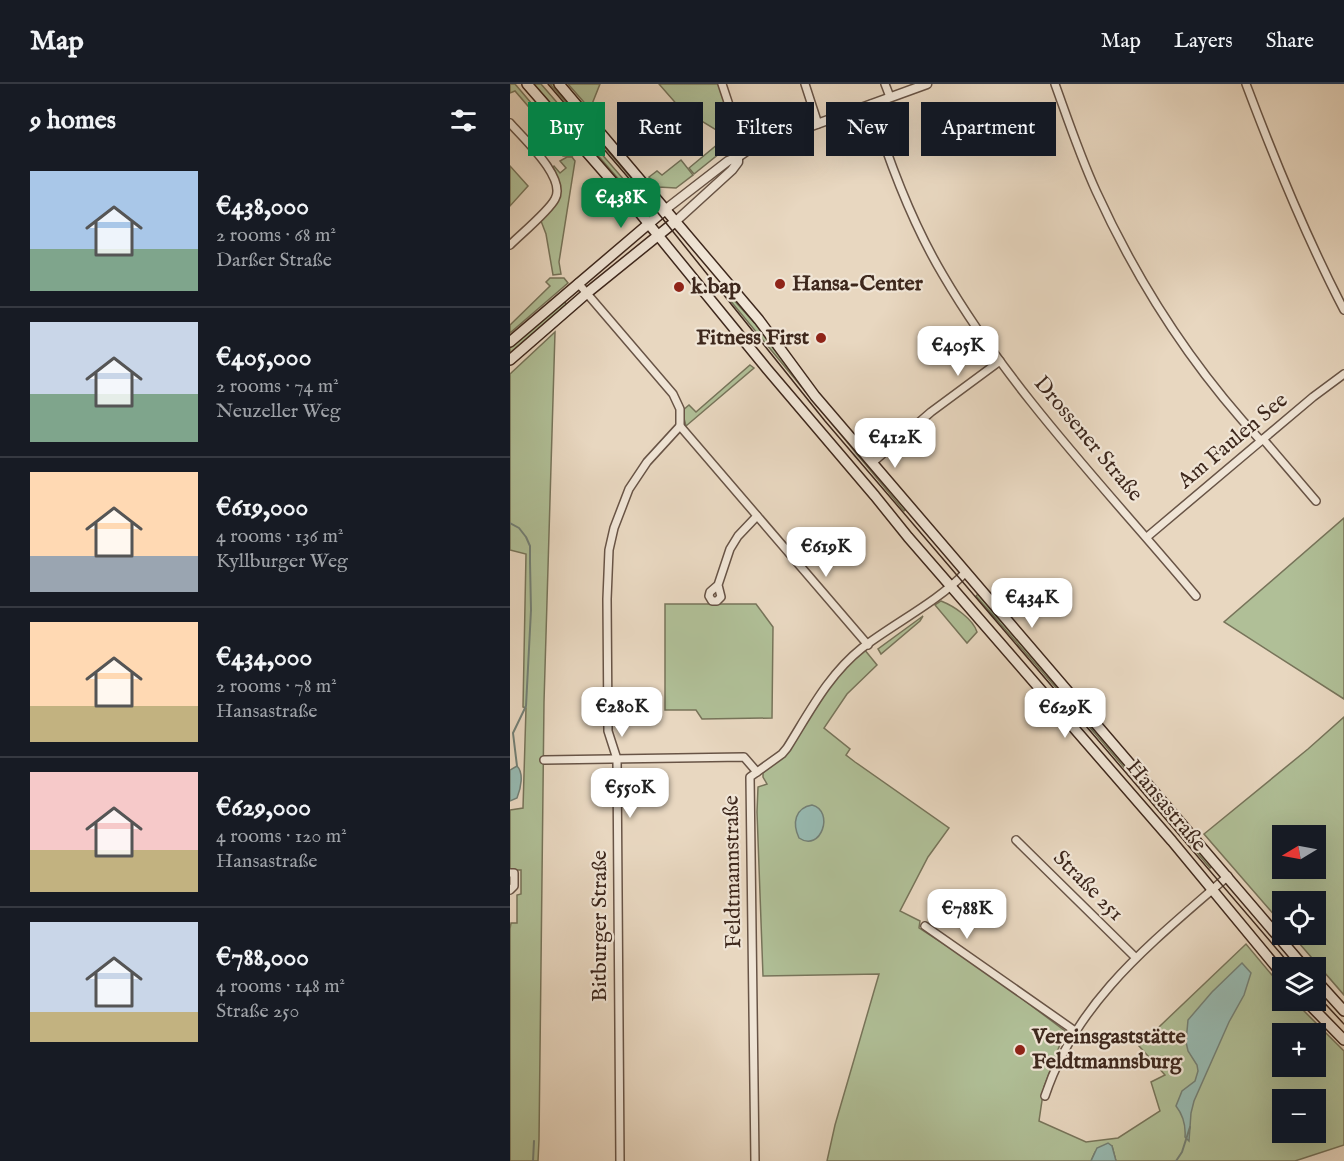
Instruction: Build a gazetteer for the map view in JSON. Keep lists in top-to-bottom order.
{
  "streets": {
    "main road": ["Hansastraße"],
    "street": [
      "Drossener Straße",
      "Am Faulen See",
      "Feldtmannstraße",
      "Straße 251",
      "Bitburger Straße"
    ]
  },
  "crossings": [
    ["Drossener Straße", "Am Faulen See"],
    ["Hansastraße", "Feldtmannstraße"]
  ],
  "places": [
    "Hansa-Center",
    "k.bap",
    "Fitness First",
    "Vereinsgaststätte Feldtmannsburg"
  ],
  "north": "left",
  "page": {
    "header": "Map",
    "nav": ["Map", "Layers", "Share"],
    "heading": "9 homes",
    "chip": [
      "Buy",
      "Rent",
      "Filters",
      "New",
      "Apartment"
    ],
    "list": [
      {
        "name": "€438,000",
        "note": "2 rooms · 68 m² · Darßer Straße"
      },
      {
        "name": "€405,000",
        "note": "2 rooms · 74 m² · Neuzeller Weg"
      },
      {
        "name": "€619,000",
        "note": "4 rooms · 136 m² · Kyllburger Weg"
      },
      {
        "name": "€434,000",
        "note": "2 rooms · 78 m² · Hansastraße"
      },
      {
        "name": "€629,000",
        "note": "4 rooms · 120 m² · Hansastraße"
      },
      {
        "name": "€788,000",
        "note": "4 rooms · 148 m² · Straße 250"
      }
    ],
    "price": [
      "€438K",
      "€405K",
      "€412K",
      "€619K",
      "€434K",
      "€280K",
      "€629K",
      "€550K",
      "€788K"
    ],
    "map_buttons": ["+", "−"]
  }
}
